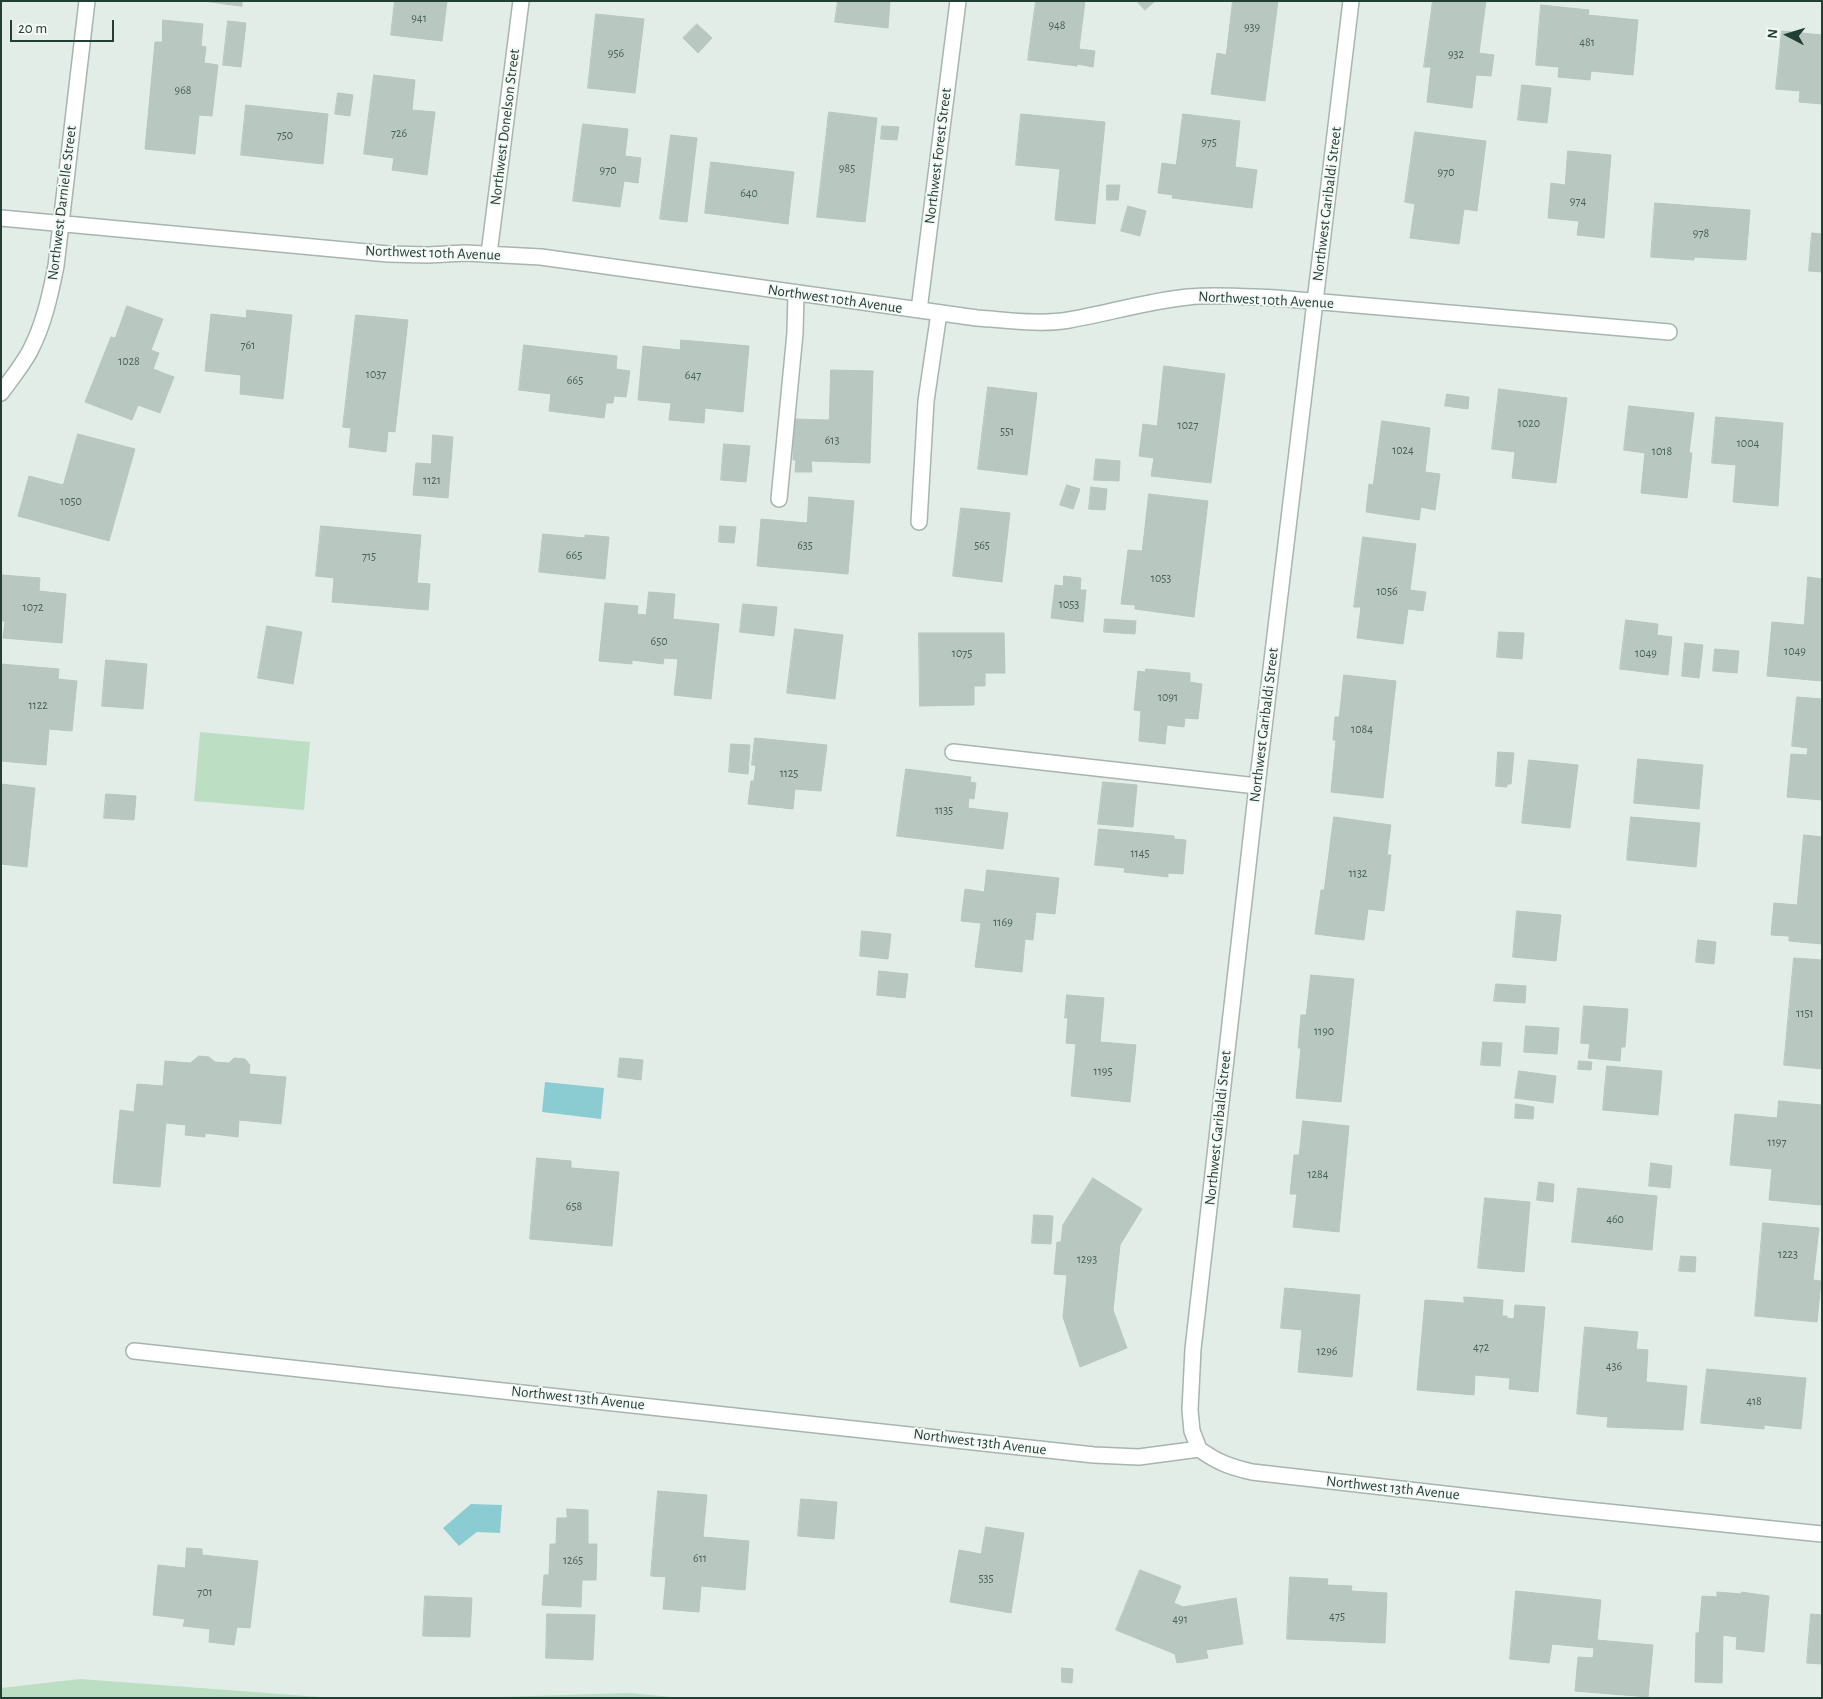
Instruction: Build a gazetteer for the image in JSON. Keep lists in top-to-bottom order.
{
  "streets": {
    "street": [
      "Northwest Donelson Street",
      "Northwest Forest Street",
      "Northwest Darnielle Street",
      "Northwest Garibaldi Street",
      "Northwest 10th Avenue",
      "Northwest 13th Avenue"
    ]
  },
  "crossings": [
    ["Northwest Donelson Street", "Northwest 10th Avenue"],
    ["Northwest Forest Street", "Northwest 10th Avenue"],
    ["Northwest Darnielle Street", "Northwest 10th Avenue"],
    ["Northwest Garibaldi Street", "Northwest 10th Avenue"],
    ["Northwest Garibaldi Street", "Northwest 13th Avenue"]
  ],
  "house_numbers": [
    "941",
    "948",
    "939",
    "481",
    "956",
    "932",
    "968",
    "726",
    "750",
    "975",
    "985",
    "970",
    "970",
    "640",
    "974",
    "978",
    "761",
    "1028",
    "1037",
    "647",
    "665",
    "1020",
    "1027",
    "551",
    "613",
    "1004",
    "1024",
    "1018",
    "1121",
    "1050",
    "635",
    "565",
    "665",
    "715",
    "1053",
    "1056",
    "1053",
    "1072",
    "650",
    "1049",
    "1075",
    "1049",
    "1091",
    "1122",
    "1084",
    "1125",
    "1135",
    "1145",
    "1132",
    "1169",
    "1151",
    "1190",
    "1195",
    "1197",
    "1284",
    "658",
    "460",
    "1223",
    "1293",
    "472",
    "1296",
    "436",
    "418",
    "611",
    "1265",
    "535",
    "701",
    "475",
    "491"
  ],
  "scale_bar": "20 m",
  "north": "left"
}
